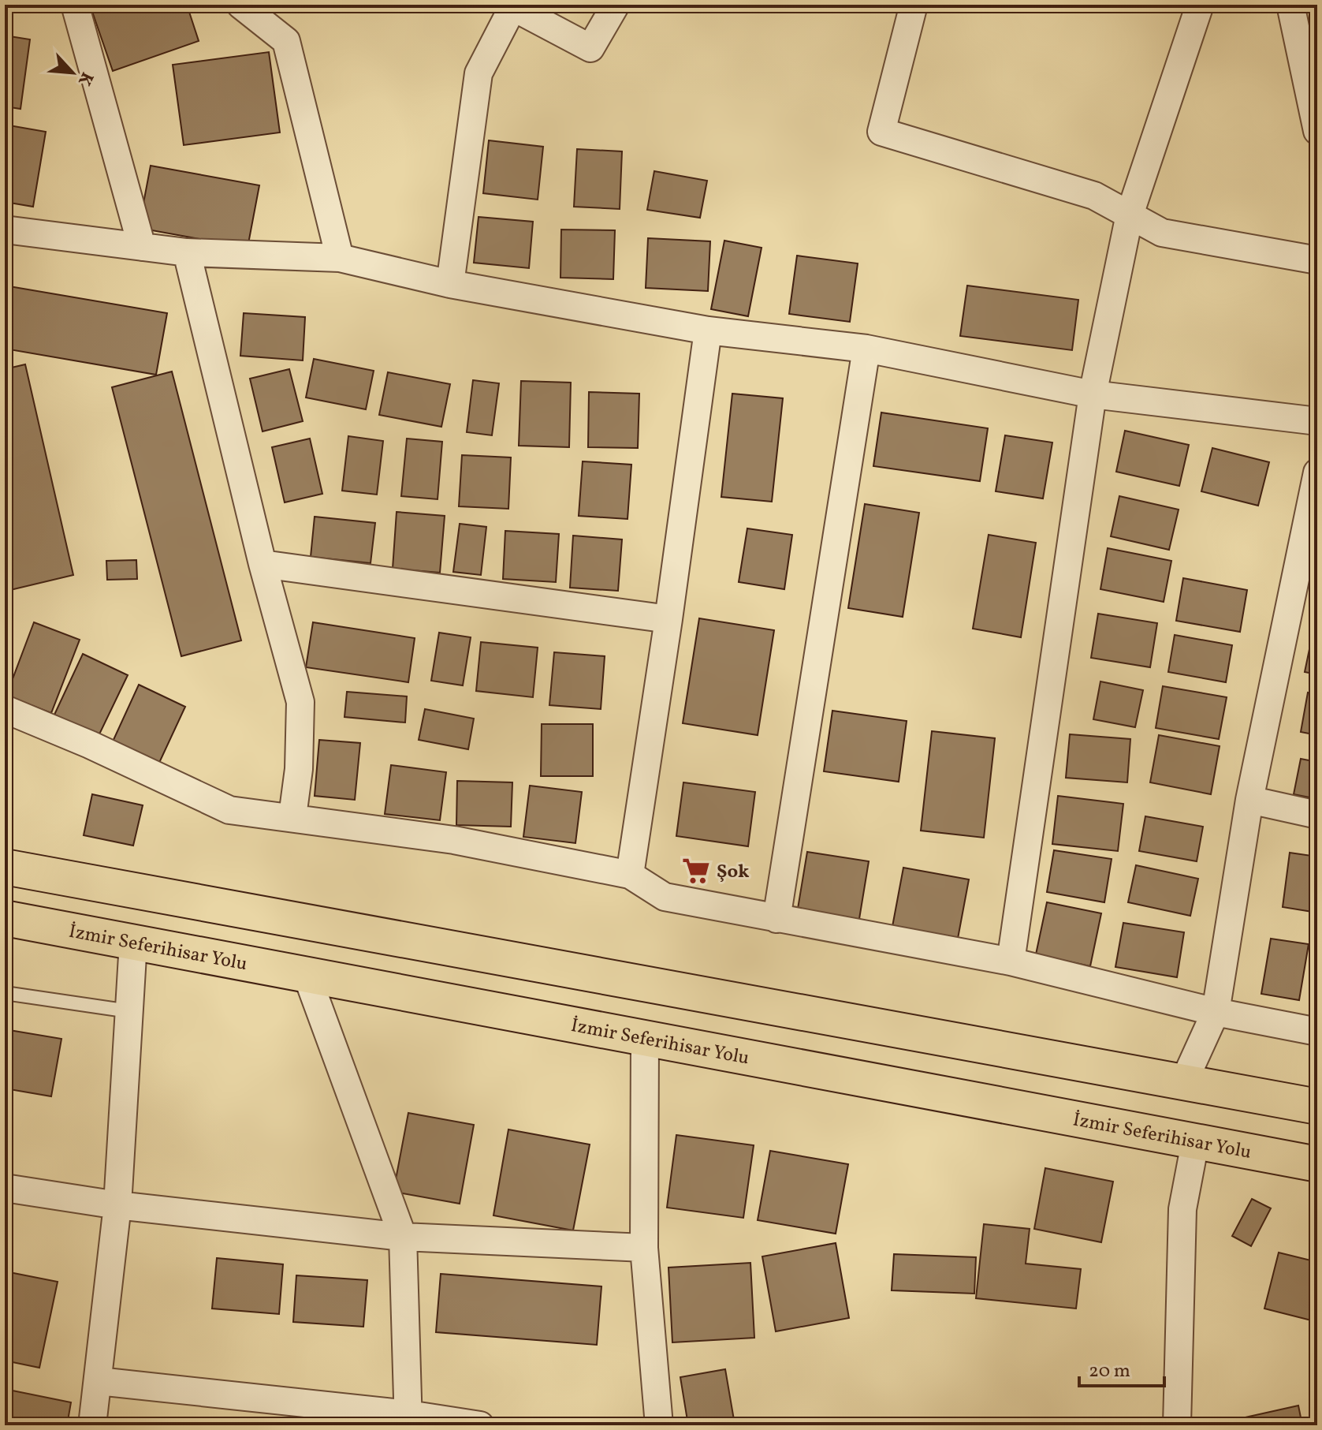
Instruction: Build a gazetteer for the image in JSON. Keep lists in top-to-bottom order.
{
  "streets": {
    "main road": ["İzmir Seferihisar Yolu"]
  },
  "places": {
    "supermarket": ["Şok"]
  },
  "scale_bar": "20 m",
  "north": "bottom right"
}
